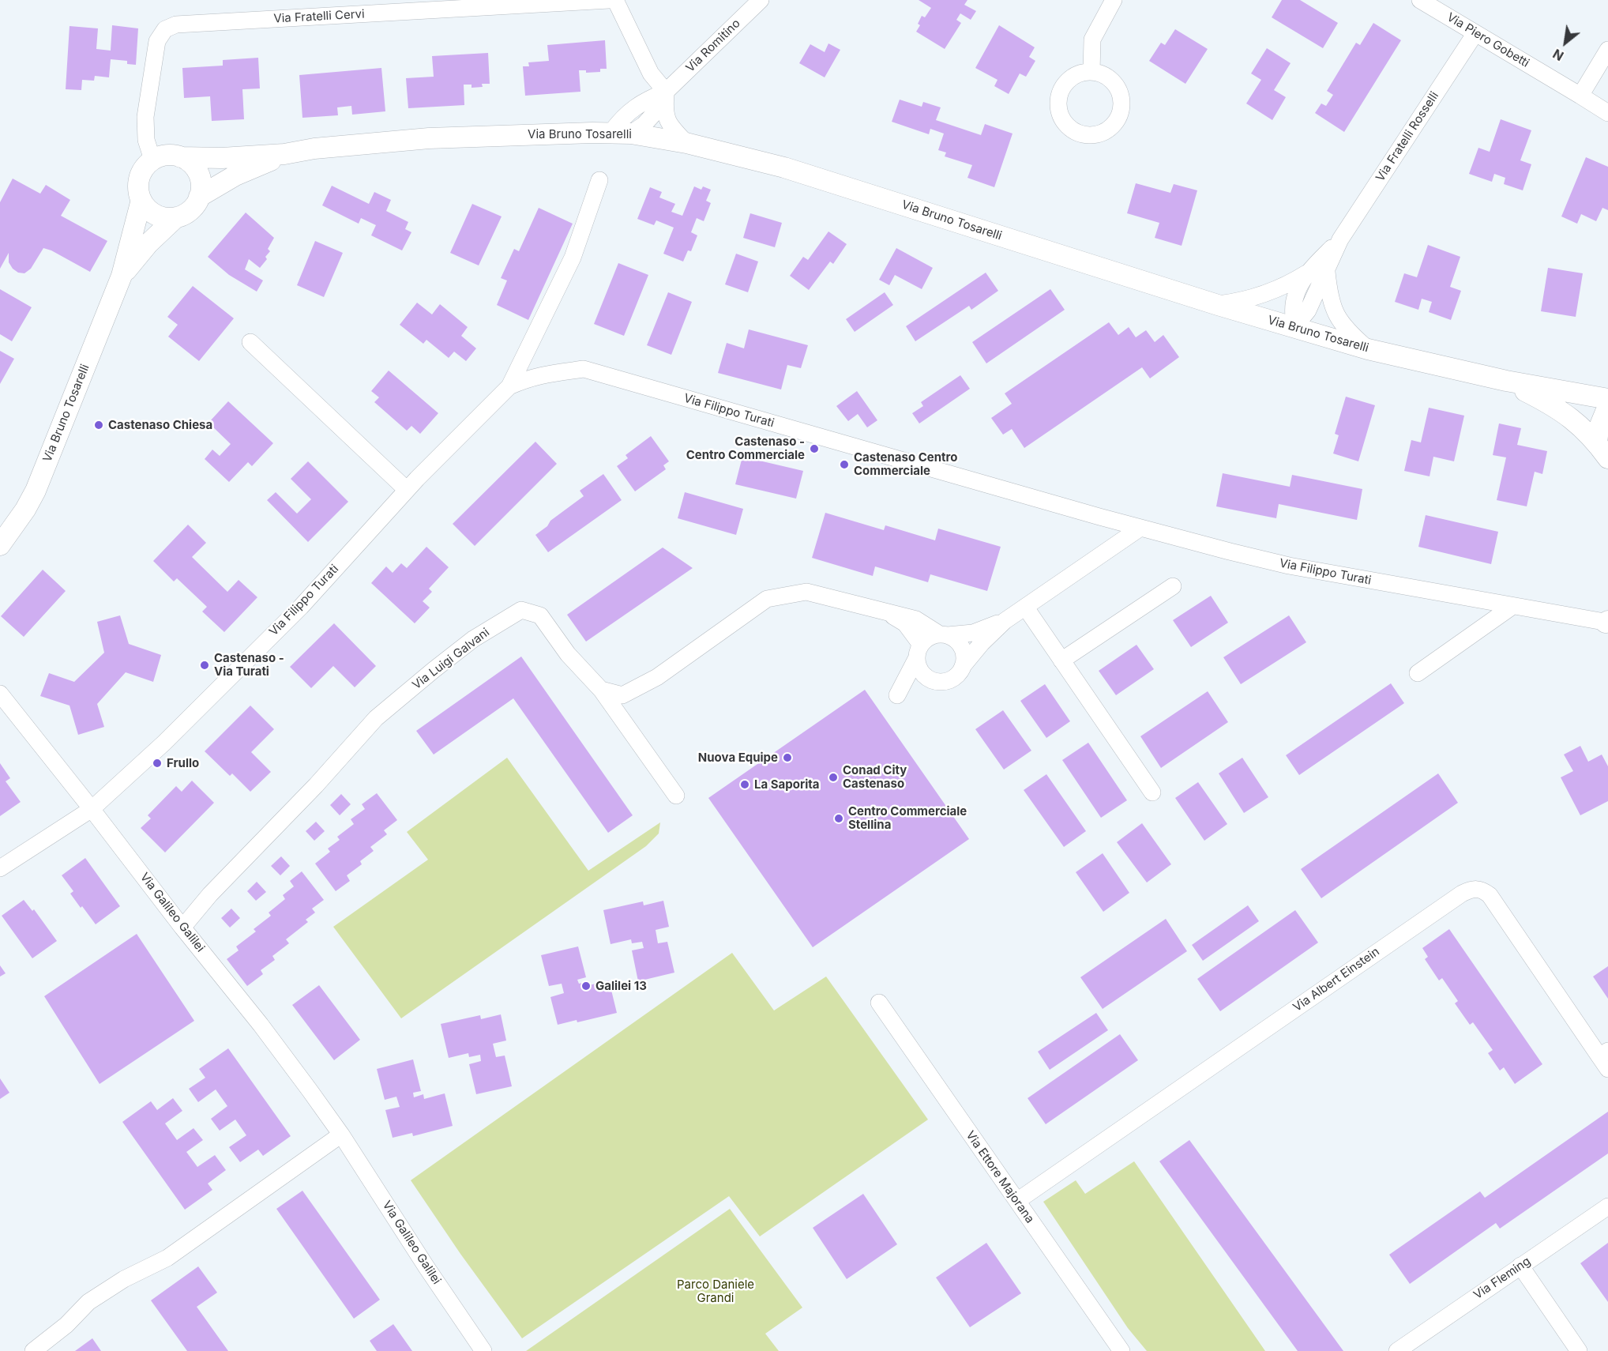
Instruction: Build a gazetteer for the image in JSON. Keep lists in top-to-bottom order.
{
  "streets": {
    "street": [
      "Via Fratelli Cervi",
      "Via Piero Gobetti",
      "Via Romitino",
      "Via Bruno Tosarelli",
      "Via Fratelli Rosselli",
      "Via Filippo Turati",
      "Via Luigi Galvani",
      "Via Galileo Galilei",
      "Via Albert Einstein",
      "Via Ettore Majorana",
      "Via Fleming"
    ]
  },
  "crossings": [
    ["Via Fratelli Cervi", "Via Bruno Tosarelli"],
    ["Via Piero Gobetti", "Via Fratelli Rosselli"],
    ["Via Romitino", "Via Bruno Tosarelli"],
    ["Via Bruno Tosarelli", "Via Fratelli Rosselli"],
    ["Via Filippo Turati", "Via Galileo Galilei"],
    ["Via Luigi Galvani", "Via Galileo Galilei"],
    ["Via Albert Einstein", "Via Ettore Majorana"]
  ],
  "parks": ["Parco Daniele Grandi"],
  "places": [
    "Castenaso Chiesa",
    "Castenaso - Centro Commerciale",
    "Castenaso Centro Commerciale",
    "Castenaso - Via Turati",
    "Nuova Equipe",
    "Frullo",
    "Conad City Castenaso",
    "La Saporita",
    "Centro Commerciale Stellina",
    "Galilei 13"
  ],
  "north": "bottom left"
}
